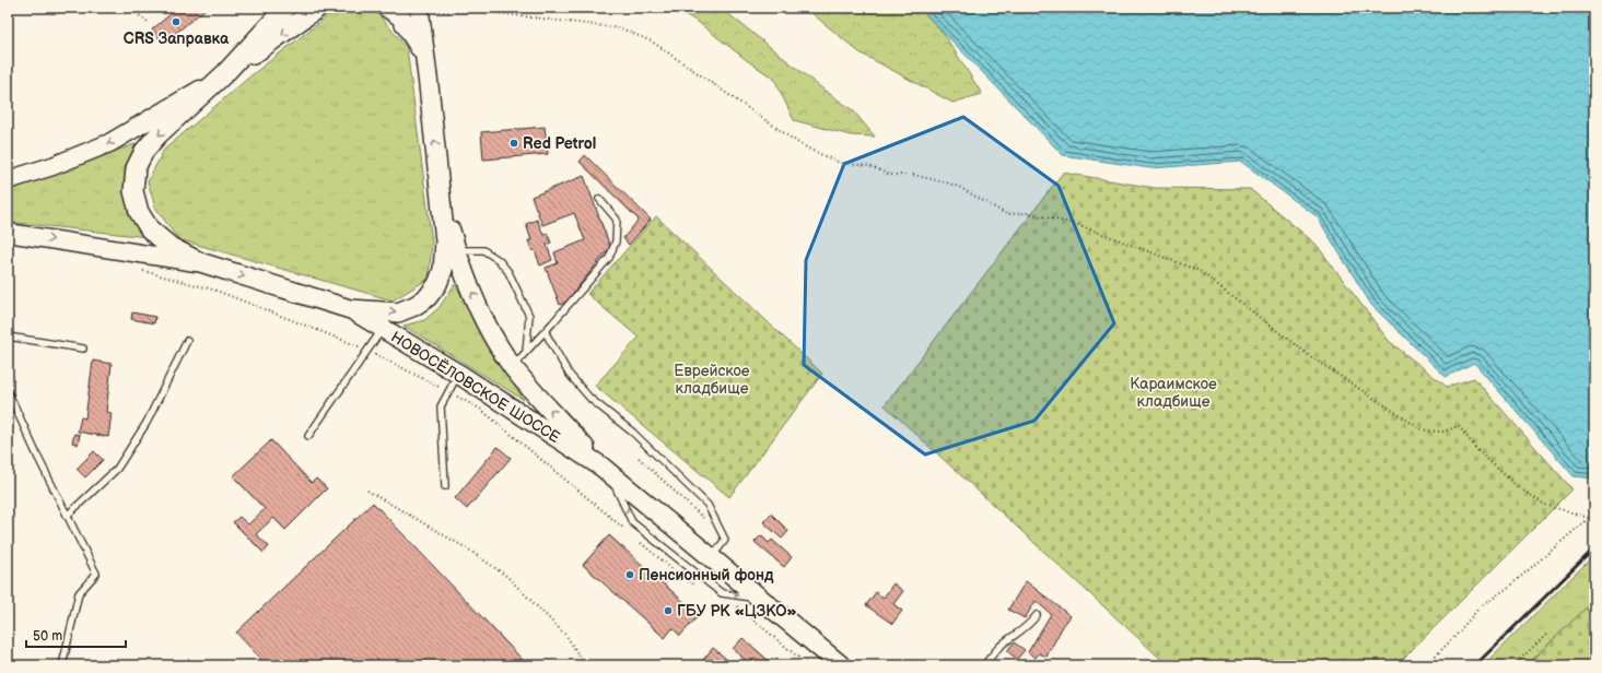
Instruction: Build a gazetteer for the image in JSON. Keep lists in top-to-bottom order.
{
  "streets": {
    "main road": ["НОВОСЁЛОВСКОЕ ШОССЕ"]
  },
  "parks": ["Еврейское кладбище", "Караимское кладбище"],
  "places": [
    "CRS Заправка",
    "Red Petrol",
    "Пенсионный фонд",
    "ГБУ РК «ЦЗКО»"
  ],
  "scale_bar": "50 m"
}
